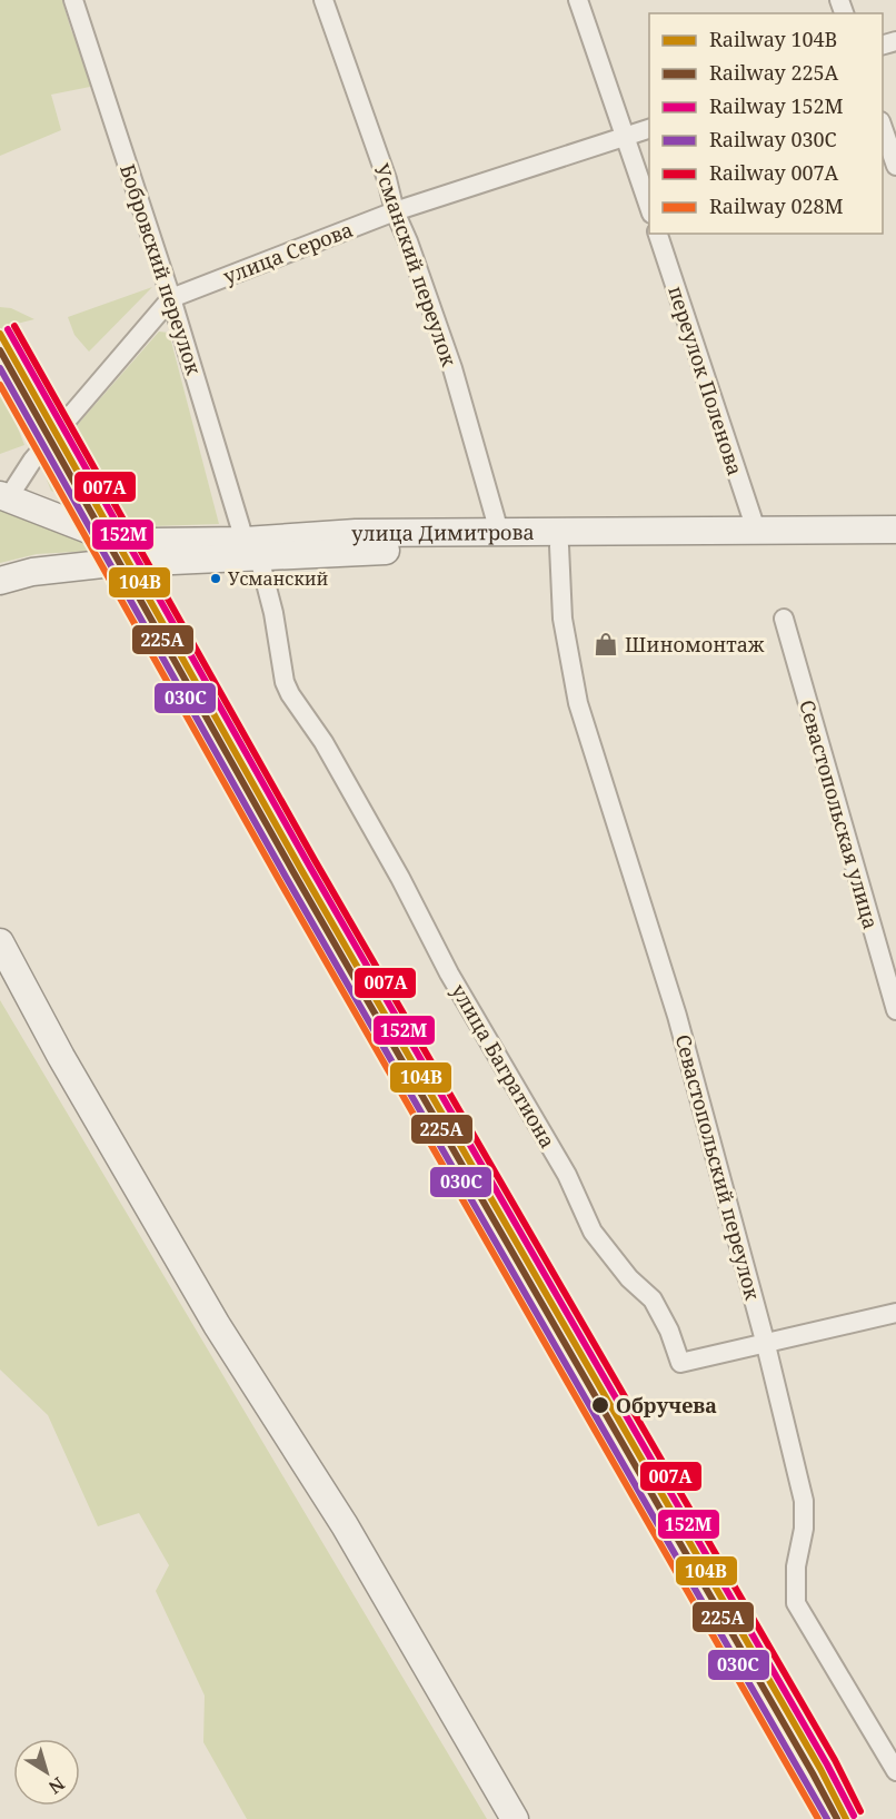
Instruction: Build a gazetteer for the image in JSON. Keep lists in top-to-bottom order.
{
  "streets": {
    "main road": ["улица Димитрова"],
    "street": [
      "улица Серова",
      "Усманский переулок",
      "Бобровский переулок",
      "переулок Поленова",
      "Севастопольская улица",
      "улица Багратиона",
      "Севастопольский переулок"
    ]
  },
  "crossings": [
    ["улица Серова", "Усманский переулок"],
    ["улица Серова", "Бобровский переулок"],
    ["улица Серова", "улица Димитрова"],
    ["Усманский переулок", "улица Димитрова"],
    ["Бобровский переулок", "улица Димитрова"],
    ["Бобровский переулок", "улица Багратиона"],
    ["переулок Поленова", "улица Димитрова"],
    ["улица Димитрова", "улица Багратиона"],
    ["улица Димитрова", "Севастопольский переулок"],
    ["улица Багратиона", "Севастопольский переулок"]
  ],
  "places": {
    "other": ["Усманский", "Обручева"],
    "shop": ["Шиномонтаж"]
  },
  "lines": [
    "rail line 007А",
    "rail line 152М",
    "rail line 104В",
    "rail line 225А",
    "rail line 030C",
    "rail line 028М"
  ],
  "legend": [
    "Railway 104В",
    "Railway 225А",
    "Railway 152М",
    "Railway 030C",
    "Railway 007А",
    "Railway 028М"
  ],
  "north": "bottom right"
}
